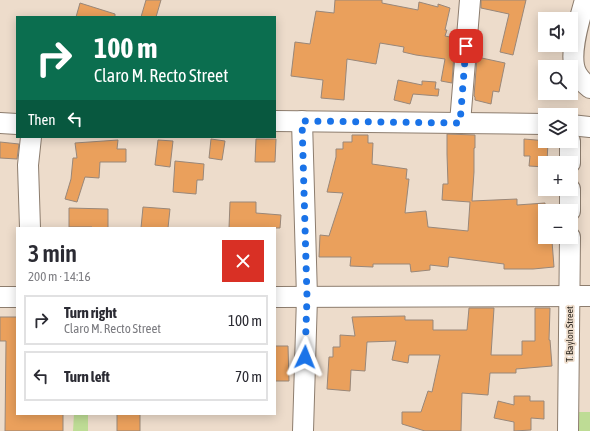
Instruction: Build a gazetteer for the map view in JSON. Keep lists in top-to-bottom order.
{
  "streets": {
    "street": ["T. Baylon Street"]
  },
  "page": {
    "map_buttons": ["+", "−"],
    "turn": ["100 m", "Claro M. Recto Street"],
    "then": "Then",
    "heading": ["3 min", "200 m · 14:16"],
    "list": [
      {
        "name": "Turn right",
        "note": "Claro M. Recto Street",
        "value": "100 m"
      },
      {
        "name": "Turn left",
        "value": "70 m"
      }
    ]
  }
}
